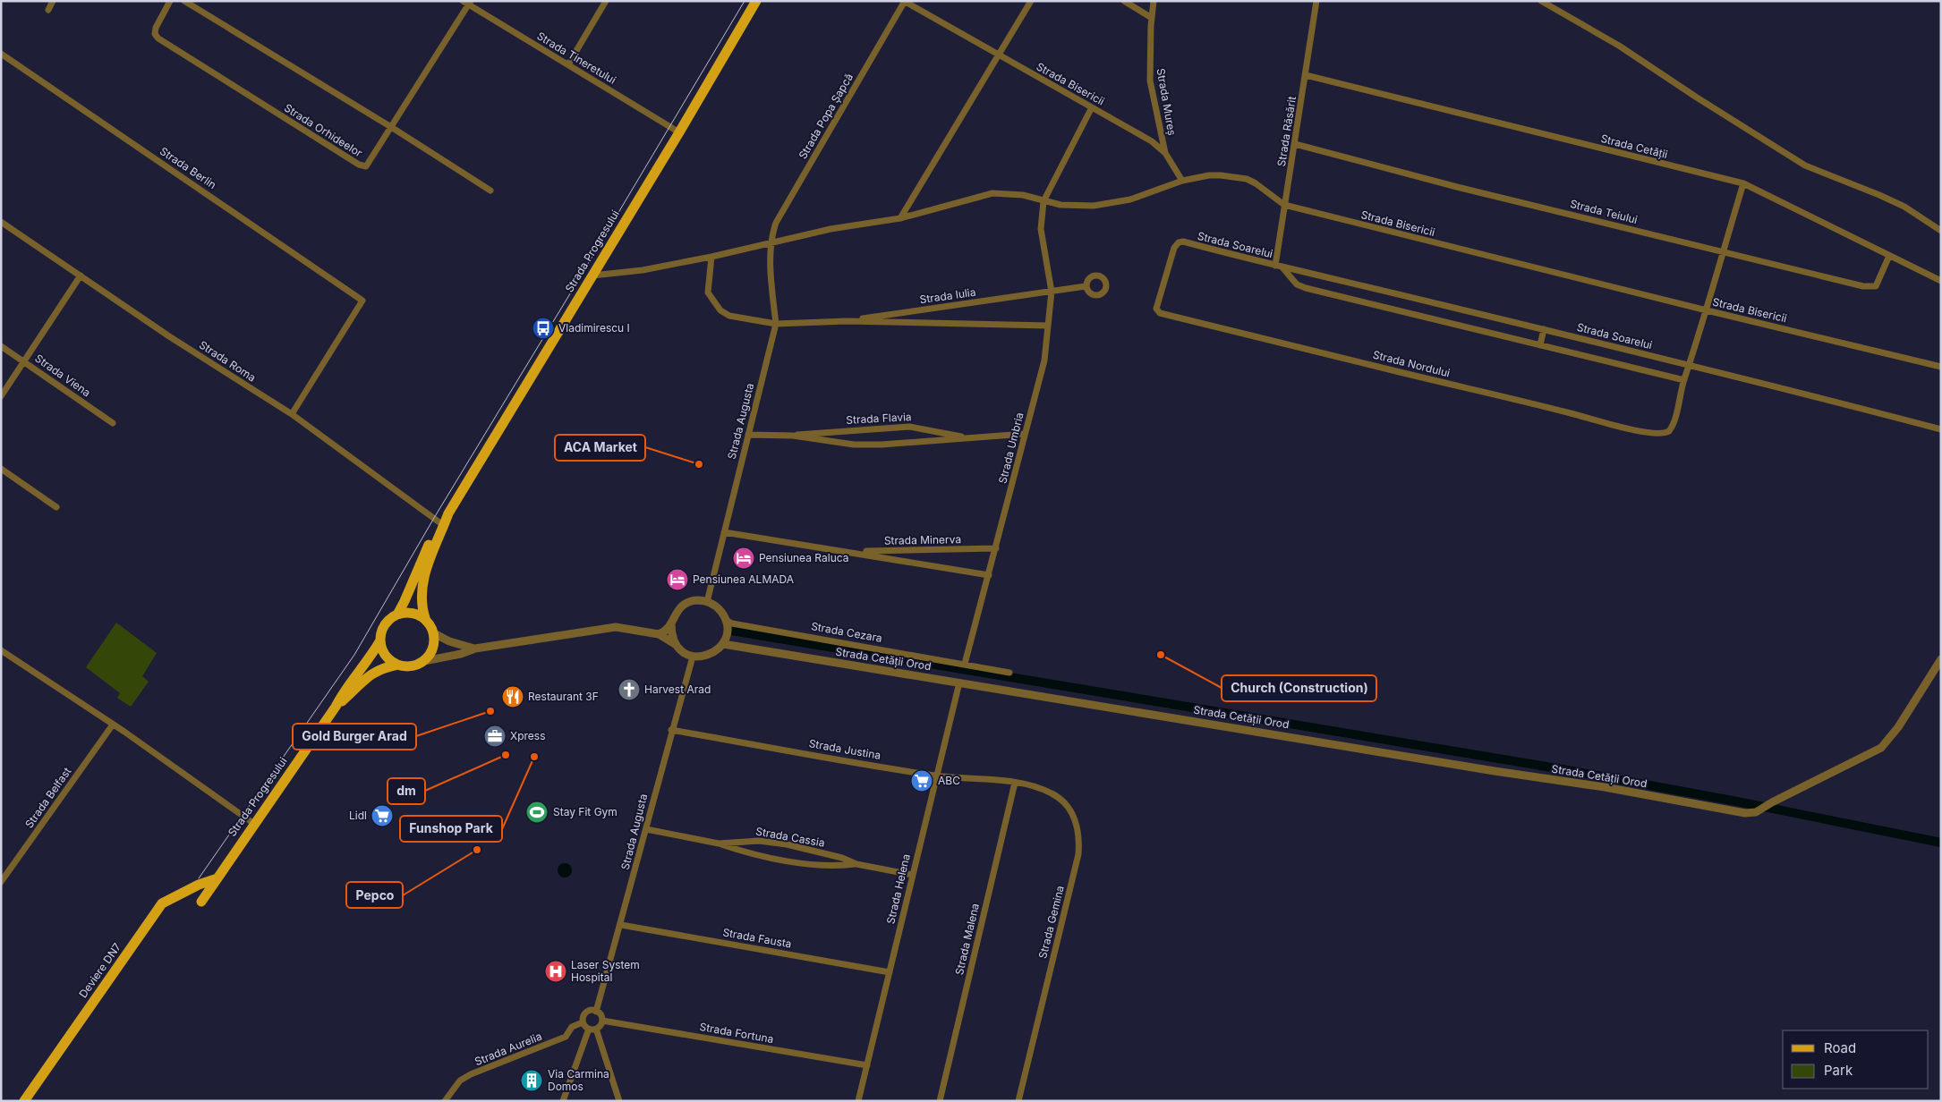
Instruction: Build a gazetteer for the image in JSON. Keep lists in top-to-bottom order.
{
  "streets": {
    "main road": ["Strada Progresului", "Deviere DN7"],
    "street": [
      "Strada Tineretului",
      "Strada Bisericii",
      "Strada Mureș",
      "Strada Popa Șapcă",
      "Strada Orhideelor",
      "Strada Răsărit",
      "Strada Cetății",
      "Strada Berlin",
      "Strada Teiului",
      "Strada Soarelui",
      "Strada Iulia",
      "Strada Roma",
      "Strada Nordului",
      "Strada Viena",
      "Strada Flavia",
      "Strada Augusta",
      "Strada Umbria",
      "Strada Minerva",
      "Strada Cezara",
      "Strada Cetății Orod",
      "Strada Justina",
      "Strada Belfast",
      "Strada Cassia",
      "Strada Helena",
      "Strada Gemina",
      "Strada Fausta",
      "Strada Malena",
      "Strada Fortuna",
      "Strada Aurelia"
    ]
  },
  "crossings": [
    ["Strada Tineretului", "Strada Orhideelor"],
    ["Strada Tineretului", "Strada Progresului"],
    ["Strada Bisericii", "Strada Mureș"],
    ["Strada Bisericii", "Strada Popa Șapcă"],
    ["Strada Bisericii", "Strada Răsărit"],
    ["Strada Bisericii", "Strada Nordului"],
    ["Strada Popa Șapcă", "Strada Augusta"],
    ["Strada Răsărit", "Strada Cetății"],
    ["Strada Răsărit", "Strada Teiului"],
    ["Strada Răsărit", "Strada Soarelui"],
    ["Strada Cetății", "Strada Teiului"],
    ["Strada Cetății", "Strada Nordului"],
    ["Strada Berlin", "Strada Roma"],
    ["Strada Teiului", "Strada Nordului"],
    ["Strada Soarelui", "Strada Nordului"],
    ["Strada Progresului", "Strada Roma"],
    ["Strada Progresului", "Deviere DN7"],
    ["Strada Iulia", "Strada Augusta"],
    ["Strada Iulia", "Strada Umbria"],
    ["Strada Flavia", "Strada Augusta"],
    ["Strada Flavia", "Strada Umbria"],
    ["Strada Augusta", "Strada Minerva"],
    ["Strada Augusta", "Strada Cezara"],
    ["Strada Augusta", "Strada Cetății Orod"],
    ["Strada Augusta", "Strada Justina"],
    ["Strada Augusta", "Strada Cassia"],
    ["Strada Augusta", "Strada Fausta"],
    ["Strada Augusta", "Strada Fortuna"],
    ["Strada Augusta", "Strada Aurelia"],
    ["Strada Umbria", "Strada Minerva"],
    ["Strada Cezara", "Strada Cetății Orod"],
    ["Strada Cetății Orod", "Strada Helena"],
    ["Strada Justina", "Strada Helena"],
    ["Strada Justina", "Strada Gemina"],
    ["Strada Justina", "Strada Malena"],
    ["Strada Cassia", "Strada Helena"],
    ["Strada Helena", "Strada Fausta"],
    ["Strada Helena", "Strada Fortuna"],
    ["Strada Gemina", "Strada Malena"],
    ["Strada Fortuna", "Strada Aurelia"]
  ],
  "places": {
    "bus stop": ["Vladimirescu I"],
    "other": [
      "ACA Market",
      "Church (Construction)",
      "Gold Burger Arad",
      "dm",
      "Funshop Park",
      "Pepco"
    ],
    "hotel": ["Pensiunea Raluca", "Pensiunea ALMADA"],
    "church": ["Harvest Arad"],
    "restaurant": ["Restaurant 3F"],
    "office": ["Xpress"],
    "supermarket": ["ABC", "Lidl"],
    "sports": ["Stay Fit Gym"],
    "hospital": ["Laser System Hospital"],
    "building": ["Via Carmina Domos"]
  },
  "legend": ["Road", "Park"]
}
